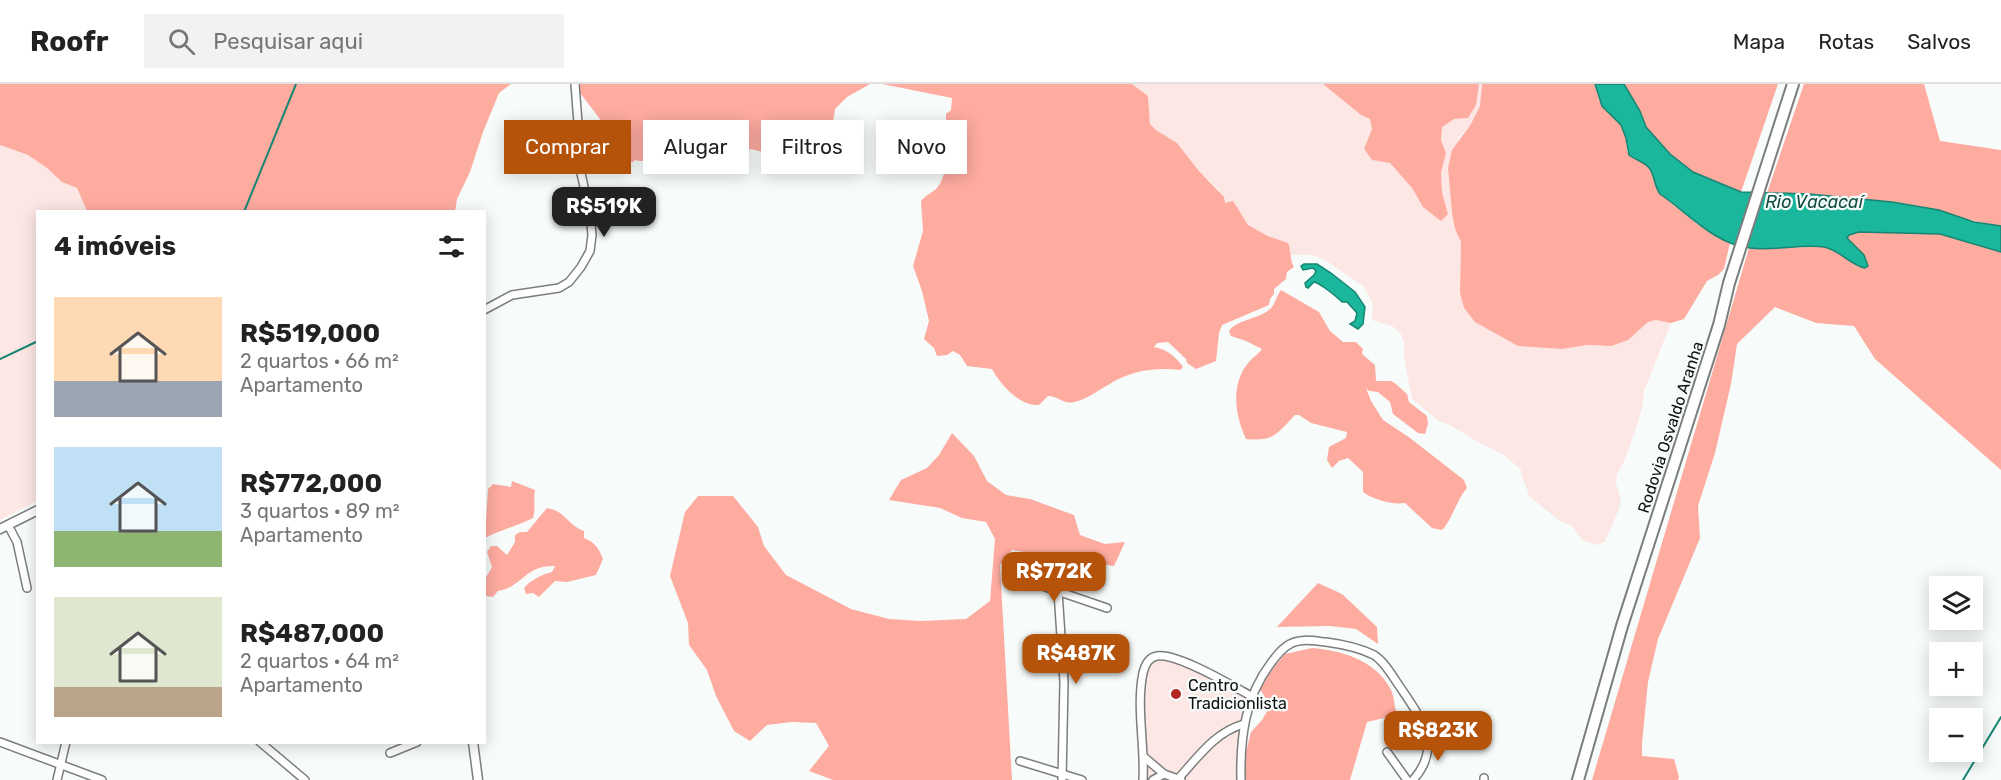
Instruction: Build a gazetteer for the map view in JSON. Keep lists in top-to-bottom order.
{
  "streets": {
    "highway": ["Rodovia Osvaldo Aranha"]
  },
  "water": ["Rio Vacacaí"],
  "places": ["Centro Tradicionlista"],
  "page": {
    "header": "Roofr",
    "search": "Pesquisar aqui",
    "nav": ["Mapa", "Rotas", "Salvos"],
    "chip": [
      "Comprar",
      "Alugar",
      "Filtros",
      "Novo"
    ],
    "price": [
      "R$519K",
      "R$772K",
      "R$487K",
      "R$823K"
    ],
    "heading": "4 imóveis",
    "list": [
      {
        "name": "R$519,000",
        "note": "2 quartos · 66 m² · Apartamento"
      },
      {
        "name": "R$772,000",
        "note": "3 quartos · 89 m² · Apartamento"
      },
      {
        "name": "R$487,000",
        "note": "2 quartos · 64 m² · Apartamento"
      }
    ],
    "map_buttons": ["+", "−"]
  }
}
